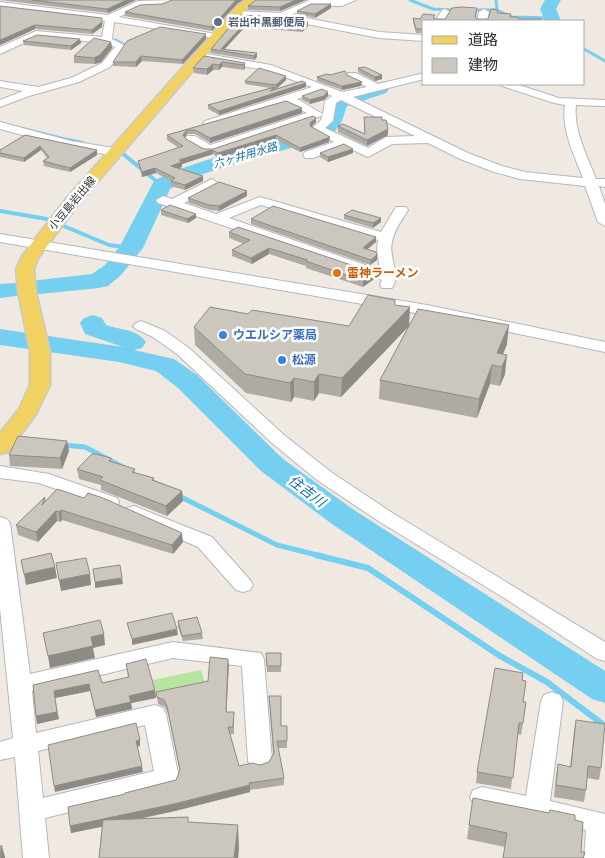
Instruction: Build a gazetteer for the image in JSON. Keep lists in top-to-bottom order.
{
  "streets": {
    "main road": ["小豆島岩出線"]
  },
  "water": ["六ヶ井用水路", "住吉川"],
  "places": [
    "岩出中黒郵便局",
    "雷神ラーメン",
    "ウエルシア薬局",
    "松源"
  ],
  "legend": ["道路", "建物"]
}
